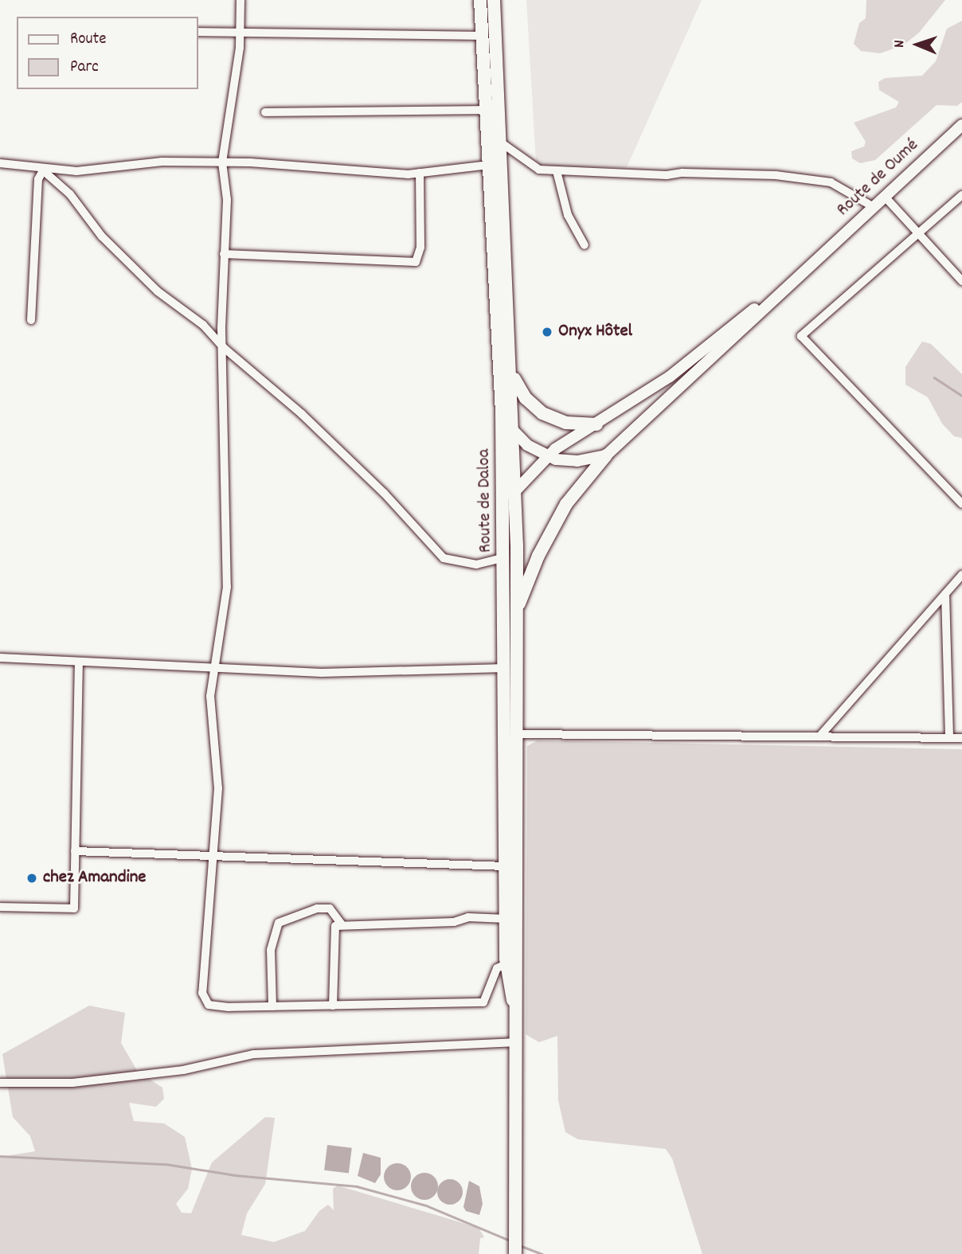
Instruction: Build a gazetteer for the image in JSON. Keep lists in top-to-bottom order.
{
  "streets": {
    "highway": ["Route de Daloa"],
    "main road": ["Route de Oumé"]
  },
  "places": ["Onyx Hôtel", "chez Amandine"],
  "legend": ["Route", "Parc"],
  "north": "left"
}
